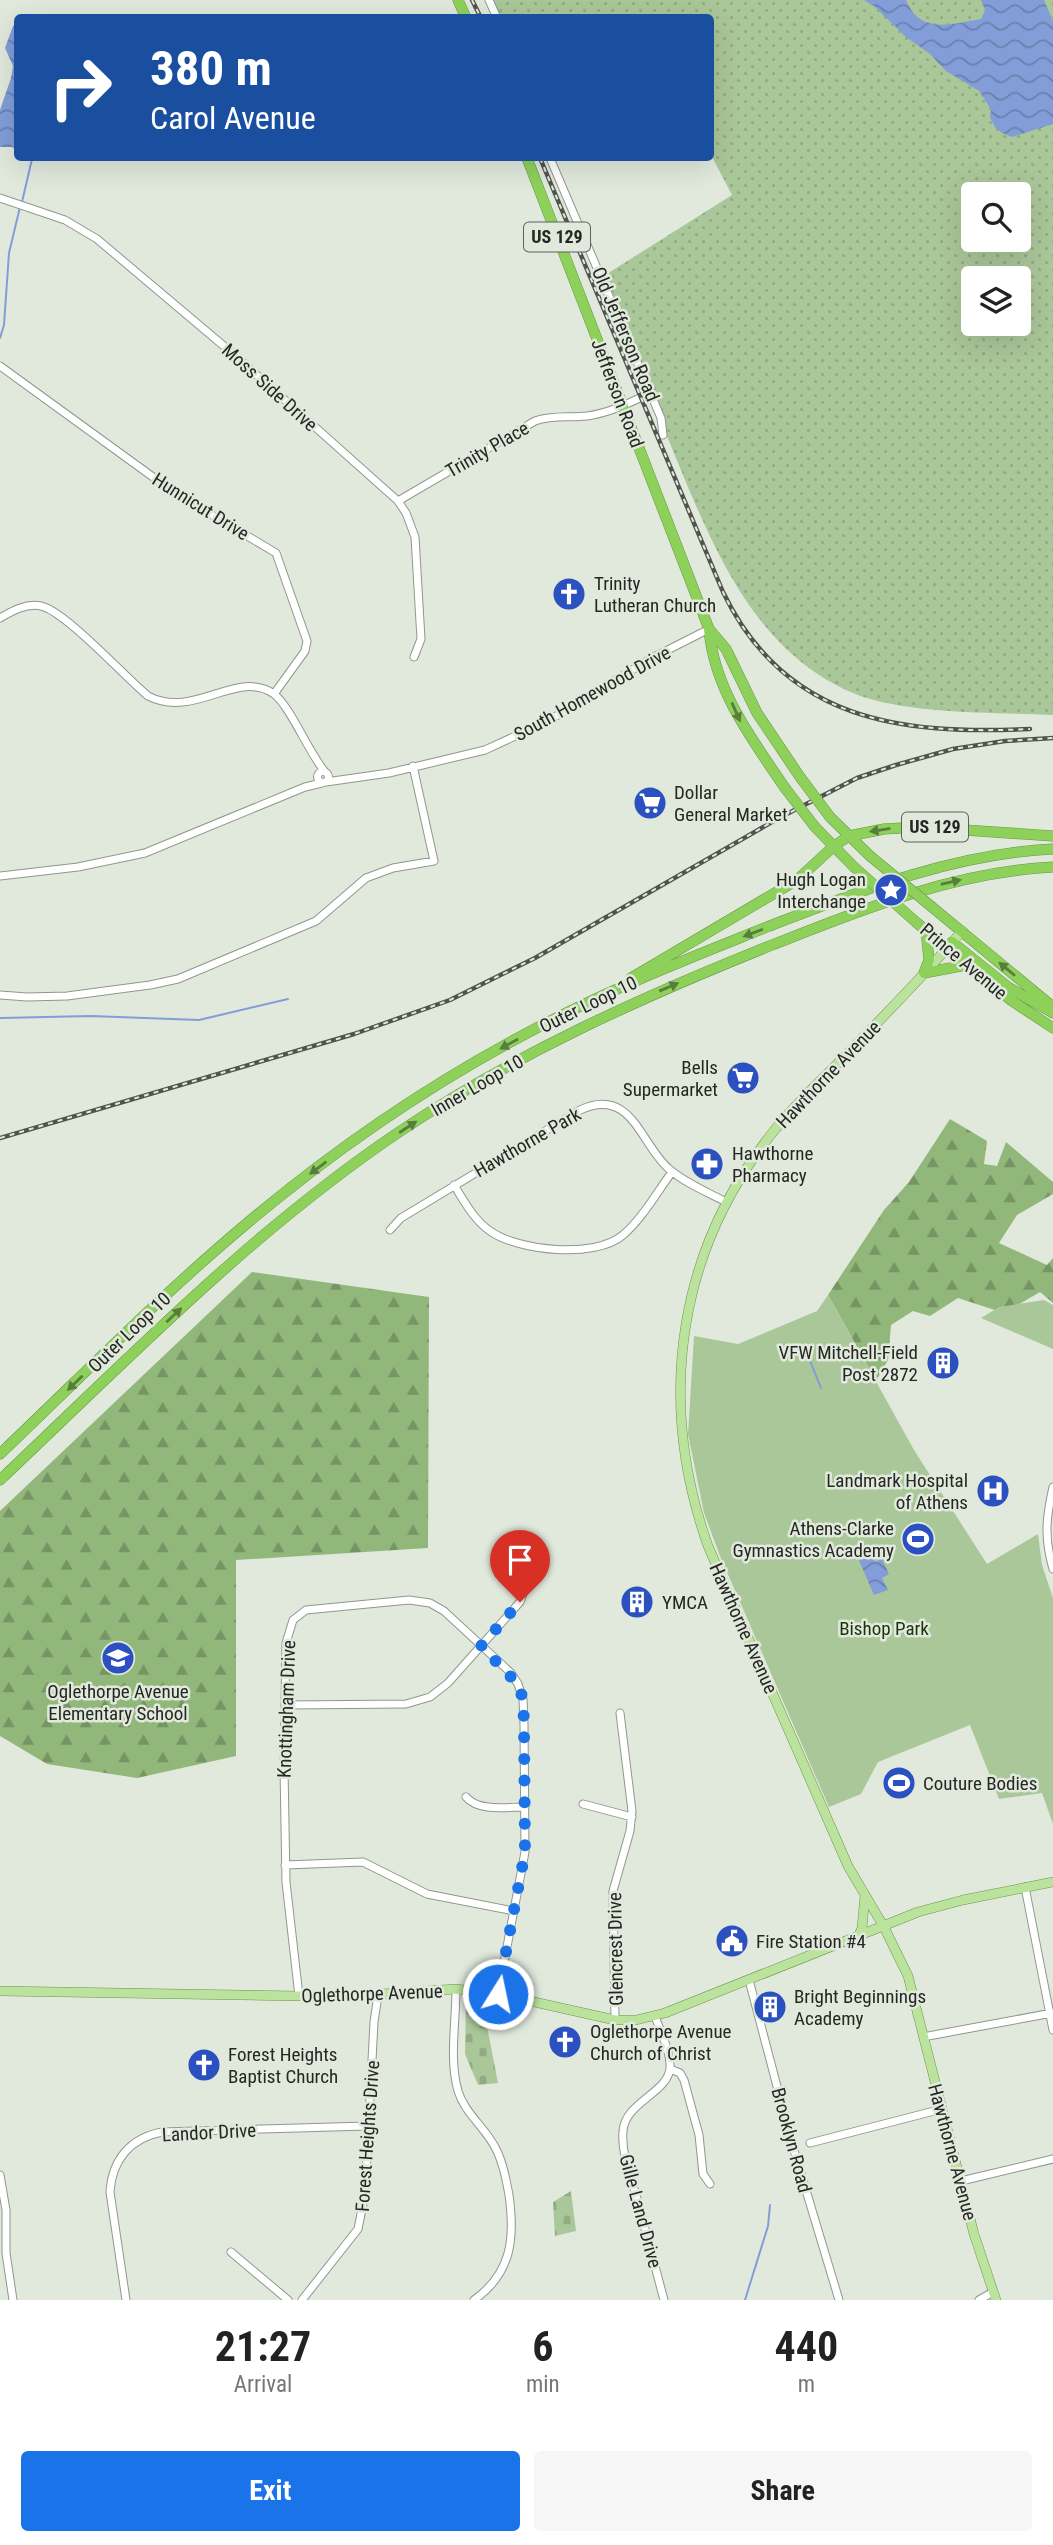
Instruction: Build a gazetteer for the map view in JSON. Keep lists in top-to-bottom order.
{
  "streets": {
    "highway": [
      "US 129",
      "Jefferson Road",
      "Prince Avenue",
      "Outer Loop 10",
      "Inner Loop 10"
    ],
    "main road": ["Hawthorne Avenue", "Oglethorpe Avenue"],
    "street": [
      "Old Jefferson Road",
      "Moss Side Drive",
      "Trinity Place",
      "Hunnicut Drive",
      "South Homewood Drive",
      "Hawthorne Park",
      "Knottingham Drive",
      "Glencrest Drive",
      "Landor Drive",
      "Forest Heights Drive",
      "Brooklyn Road",
      "Gille Land Drive"
    ]
  },
  "crossings": [
    ["US 129", "Jefferson Road"],
    ["Old Jefferson Road", "Trinity Place"],
    ["Moss Side Drive", "Trinity Place"],
    ["Jefferson Road", "Trinity Place"],
    ["Jefferson Road", "South Homewood Drive"],
    ["Jefferson Road", "Prince Avenue"],
    ["Prince Avenue", "Hawthorne Avenue"],
    ["Hawthorne Avenue", "Hawthorne Park"],
    ["Hawthorne Avenue", "Oglethorpe Avenue"],
    ["Knottingham Drive", "Oglethorpe Avenue"],
    ["Glencrest Drive", "Oglethorpe Avenue"],
    ["Oglethorpe Avenue", "Forest Heights Drive"],
    ["Oglethorpe Avenue", "Brooklyn Road"],
    ["Landor Drive", "Forest Heights Drive"]
  ],
  "one_way": ["Outer Loop 10", "Inner Loop 10"],
  "parks": ["Bishop Park"],
  "places": {
    "church": ["Trinity Lutheran Church", "Oglethorpe Avenue Church of Christ", "Forest Heights Baptist Church"],
    "supermarket": ["Dollar General Market", "Bells Supermarket"],
    "place": ["Hugh Logan Interchange"],
    "pharmacy": ["Hawthorne Pharmacy"],
    "building": ["VFW Mitchell-Field Post 2872", "YMCA", "Bright Beginnings Academy"],
    "hospital": ["Landmark Hospital of Athens"],
    "sports": ["Athens-Clarke Gymnastics Academy", "Couture Bodies"],
    "school or university": ["Oglethorpe Avenue Elementary School"],
    "public building": ["Fire Station #4"]
  },
  "page": {
    "turn": ["380 m", "Carol Avenue"],
    "eta": [
      "21:27",
      "Arrival",
      "6",
      "min",
      "440",
      "m"
    ],
    "buttons": ["Exit", "Share"]
  }
}
